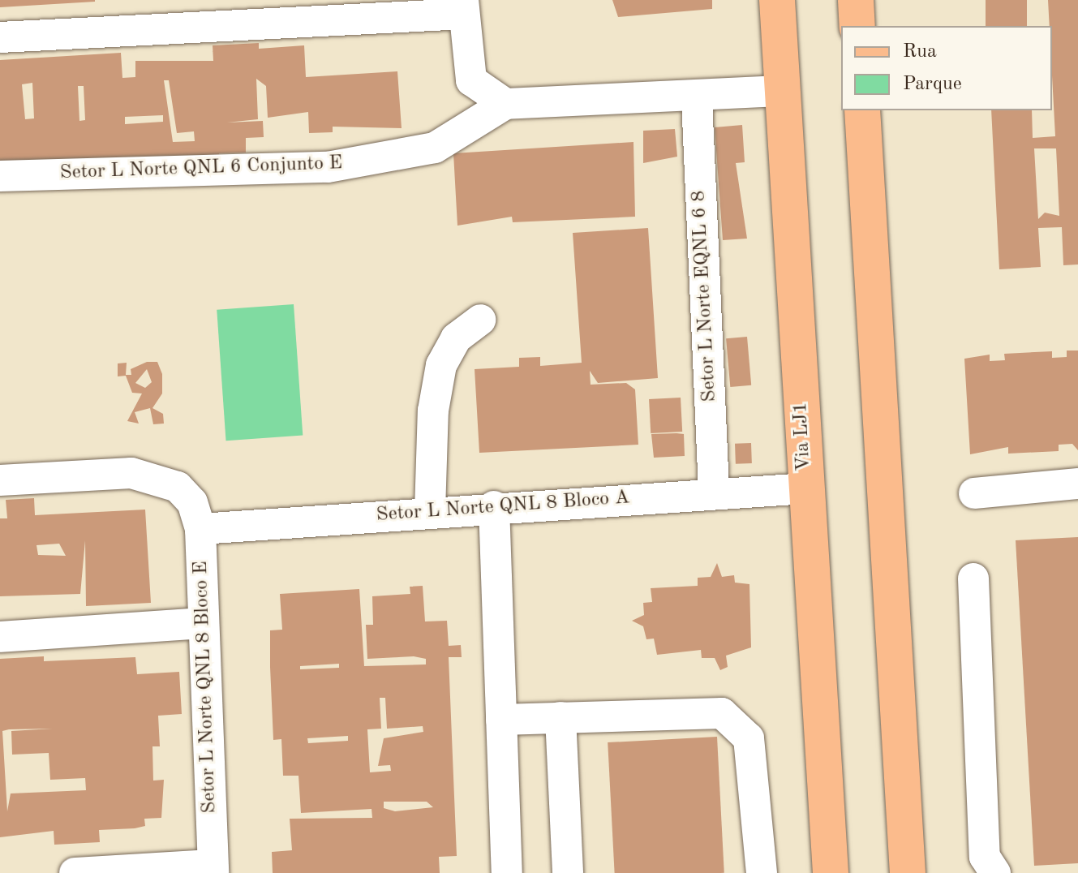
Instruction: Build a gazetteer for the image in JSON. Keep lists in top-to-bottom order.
{
  "streets": {
    "main road": ["Via LJ1"],
    "street": [
      "Setor L Norte QNL 6 Conjunto E",
      "Setor L Norte EQNL 6 8",
      "Setor L Norte QNL 8 Bloco A",
      "Setor L Norte QNL 8 Bloco E"
    ]
  },
  "crossings": [
    ["Setor L Norte EQNL 6 8", "Setor L Norte QNL 8 Bloco A"],
    ["Via LJ1", "Setor L Norte QNL 8 Bloco A"],
    ["Setor L Norte QNL 8 Bloco A", "Setor L Norte QNL 8 Bloco E"]
  ],
  "legend": ["Rua", "Parque"]
}
